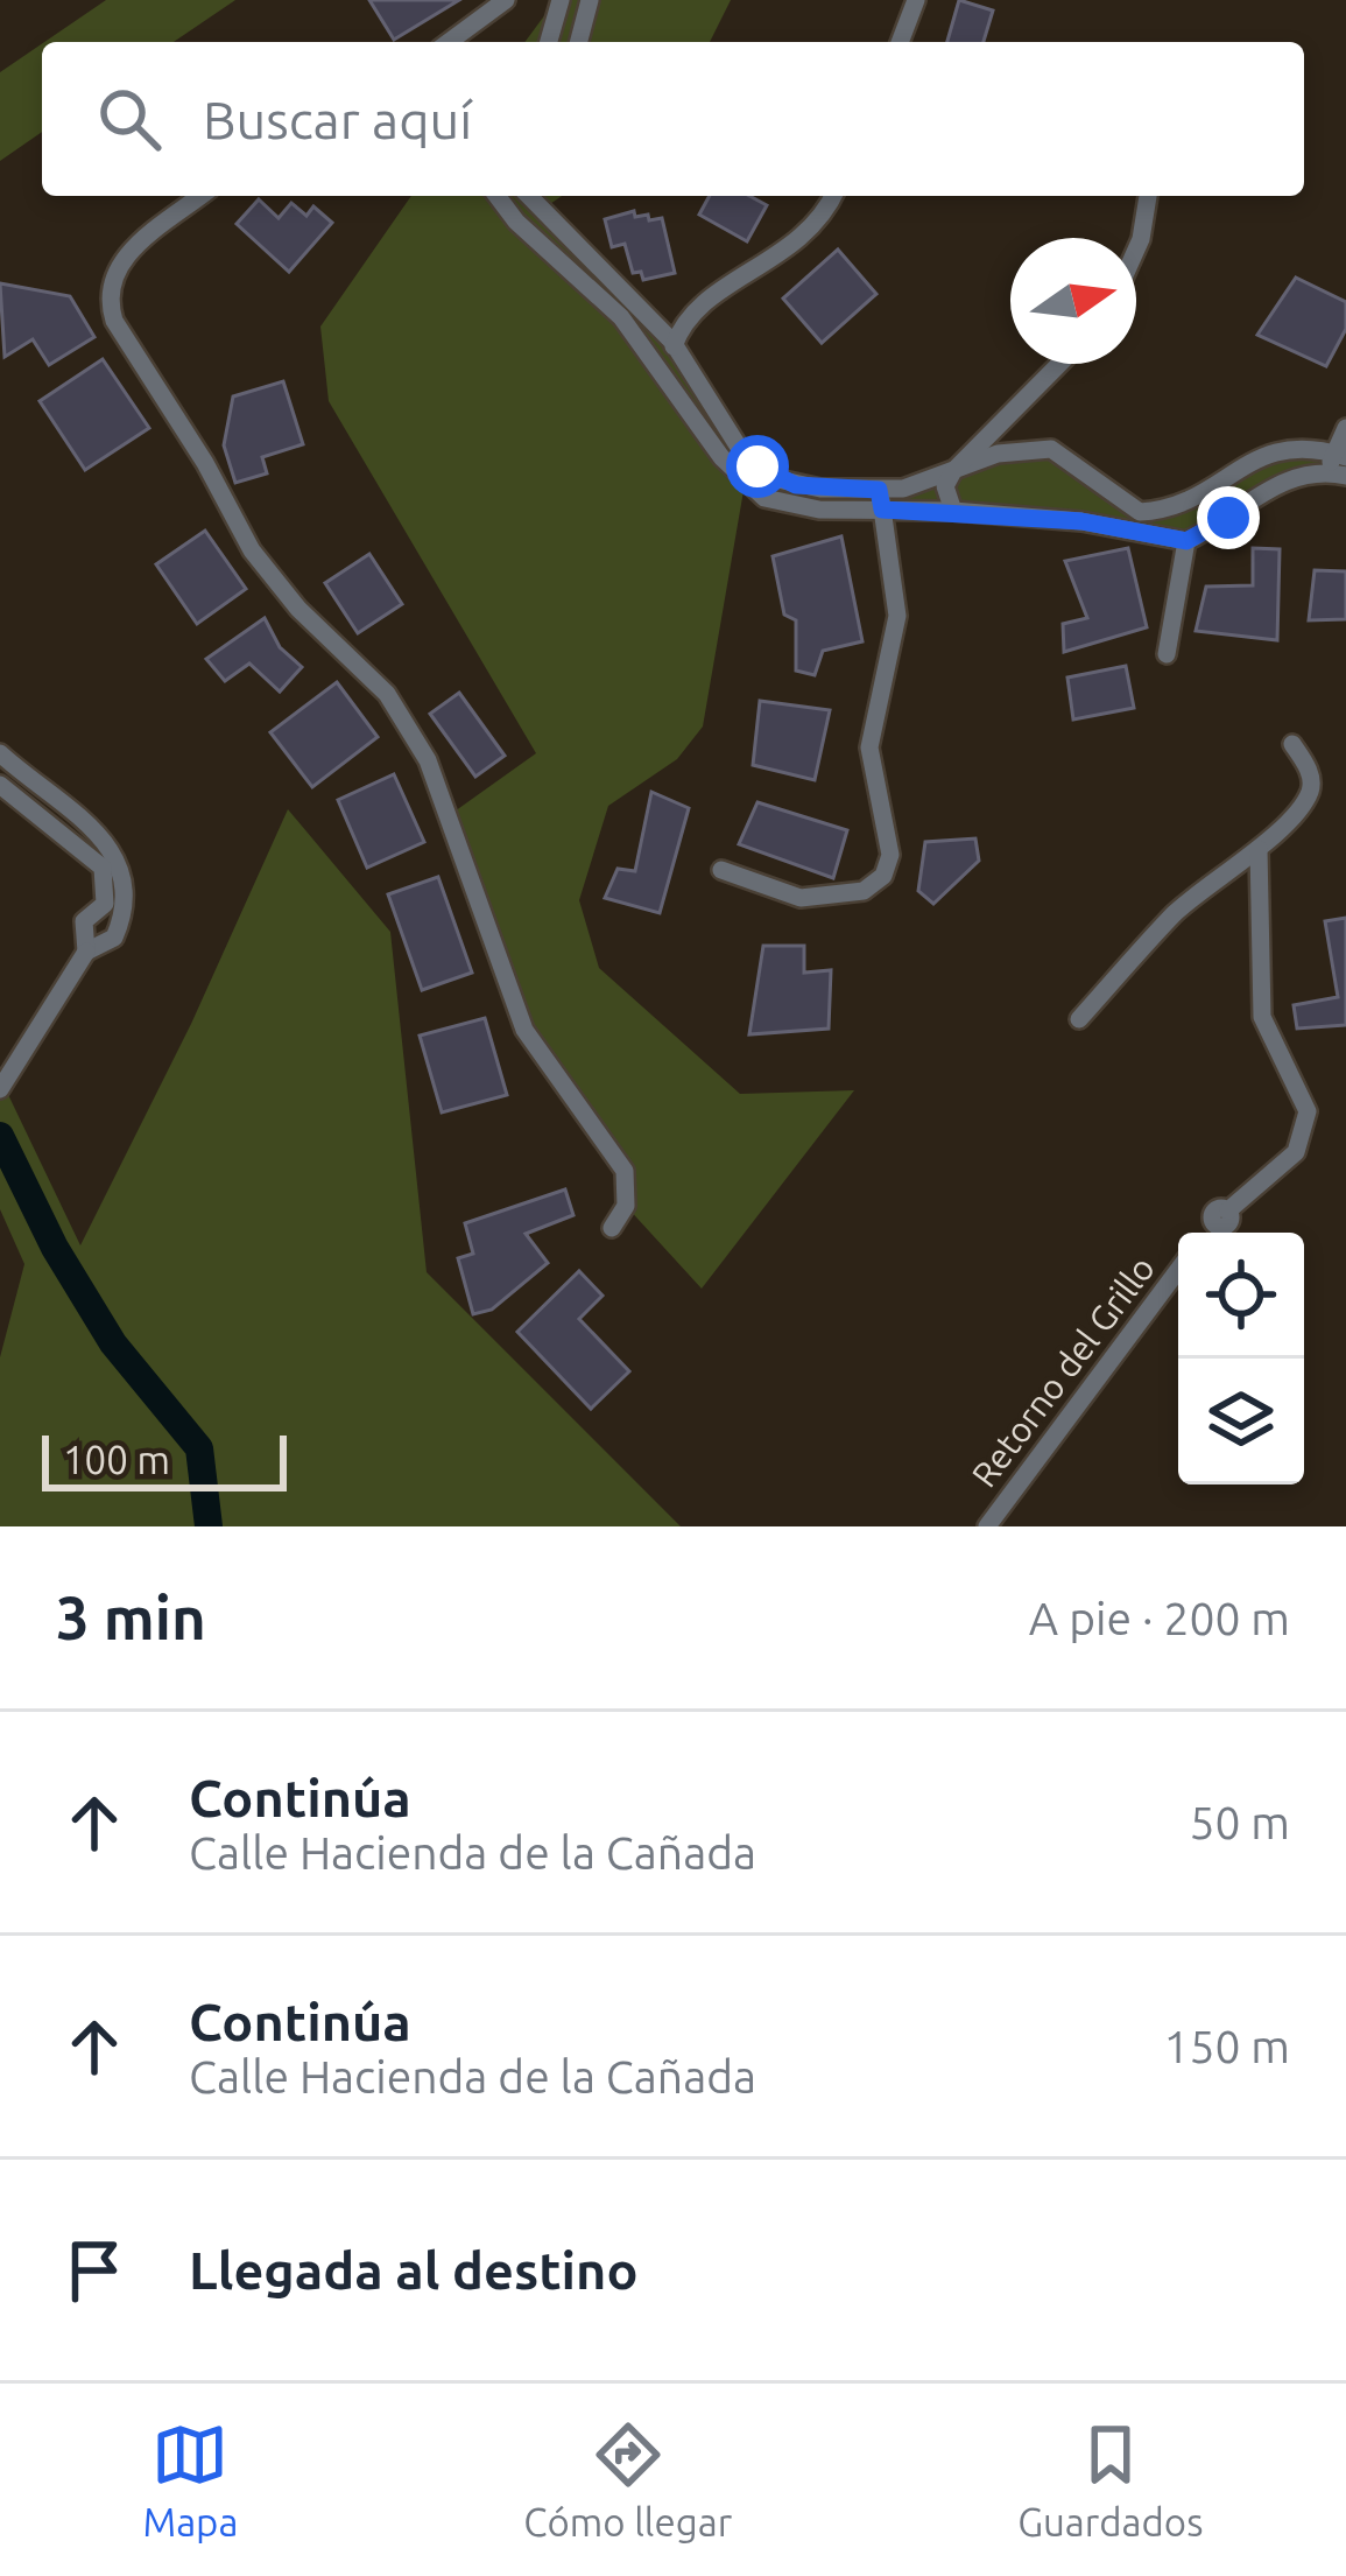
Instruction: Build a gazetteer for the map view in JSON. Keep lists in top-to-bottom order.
{
  "streets": {
    "street": ["Retorno del Grillo"]
  },
  "scale_bar": "100 m",
  "north": "right",
  "page": {
    "search": "Buscar aquí",
    "scale": "100 m",
    "heading": ["3 min", "A pie · 200 m"],
    "list": [
      ["Continúa", "Calle Hacienda de la Cañada", "50 m"],
      ["Continúa", "Calle Hacienda de la Cañada", "150 m"],
      "Llegada al destino"
    ],
    "nav": ["Mapa", "Cómo llegar", "Guardados"]
  }
}
